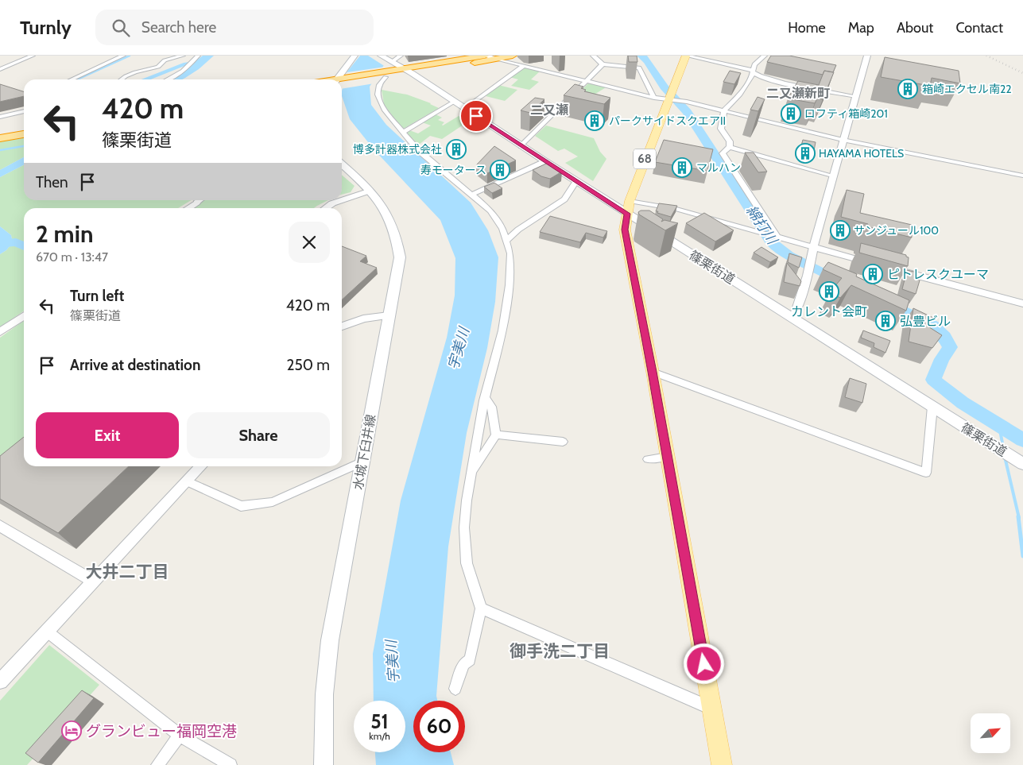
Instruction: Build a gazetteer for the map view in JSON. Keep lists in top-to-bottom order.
{
  "streets": {
    "main road": ["68", "篠栗街道", "水城下臼井線"]
  },
  "crossings": [
    ["68", "篠栗街道"]
  ],
  "districts": [
    "二又瀬新町",
    "二又瀬",
    "大井二丁目",
    "御手洗二丁目"
  ],
  "water": ["綿打川", "宇美川"],
  "places": {
    "building": [
      "箱崎エクセル南22",
      "ロフティ箱崎201",
      "パークサイドスクエアII",
      "博多計器株式会社",
      "HAYAMA HOTELS",
      "マルハン",
      "寿モータース",
      "サンジュール100",
      "ピトレスクユーマ",
      "カレント会町",
      "弘豊ビル"
    ],
    "hotel": ["グランビュー福岡空港"]
  },
  "north": "top right",
  "page": {
    "header": "Turnly",
    "search": "Search here",
    "nav": [
      "Home",
      "Map",
      "About",
      "Contact"
    ],
    "turn": ["420 m", "篠栗街道"],
    "then": "Then",
    "heading": ["2 min", "670 m · 13:47"],
    "list": [
      {
        "name": "Turn left",
        "note": "篠栗街道",
        "value": "420 m"
      },
      {
        "name": "Arrive at destination",
        "value": "250 m"
      }
    ],
    "buttons": ["Exit", "Share"],
    "speed": "51 km/h",
    "limit": "60"
  }
}
